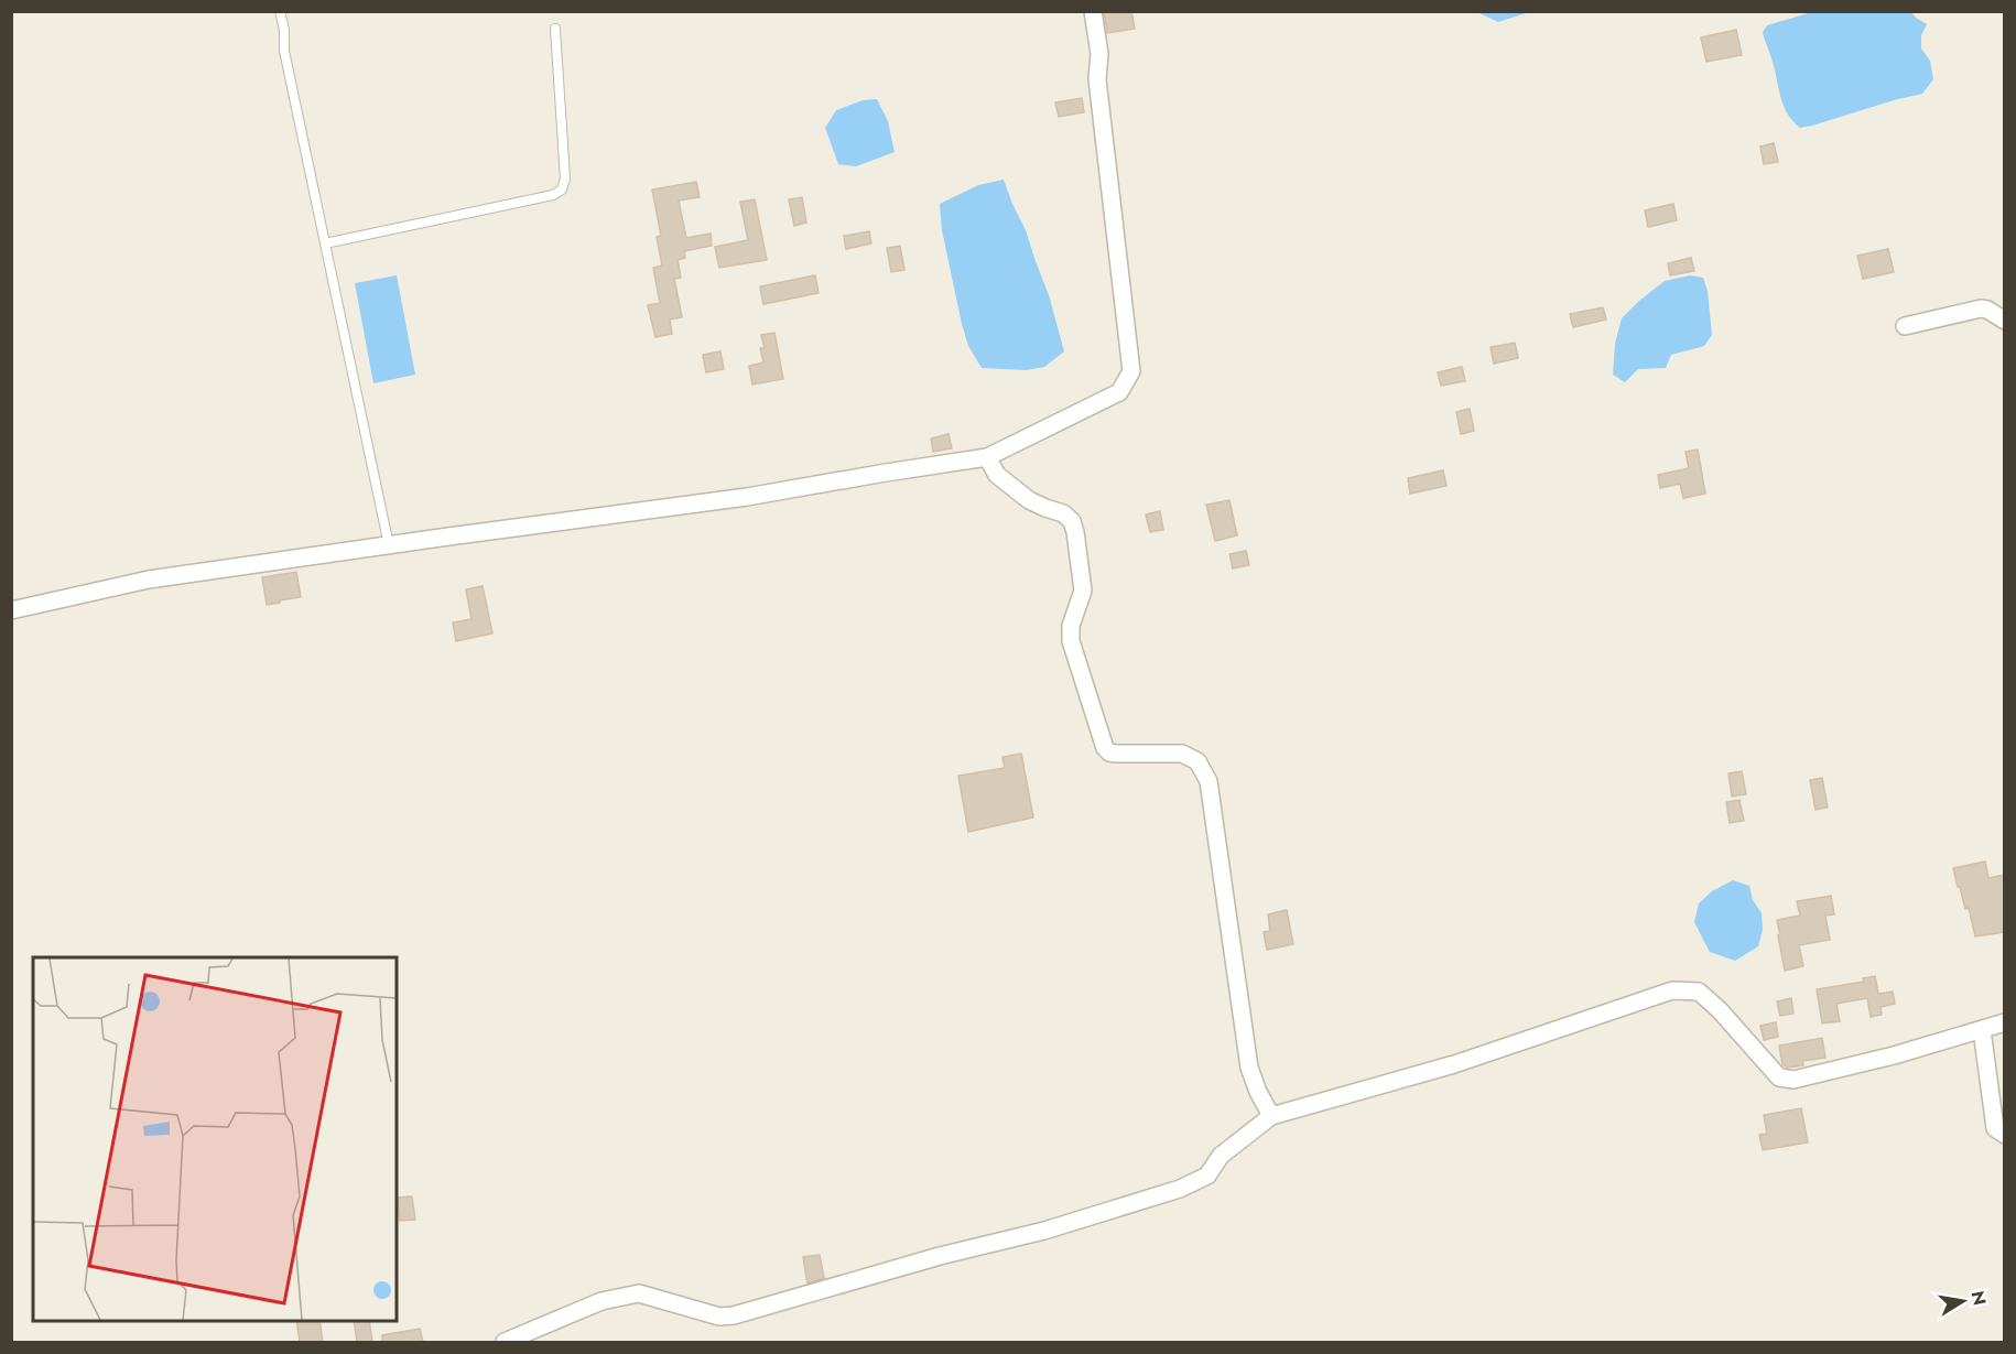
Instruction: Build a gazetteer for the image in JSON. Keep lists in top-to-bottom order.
{
  "north": "right"
}
